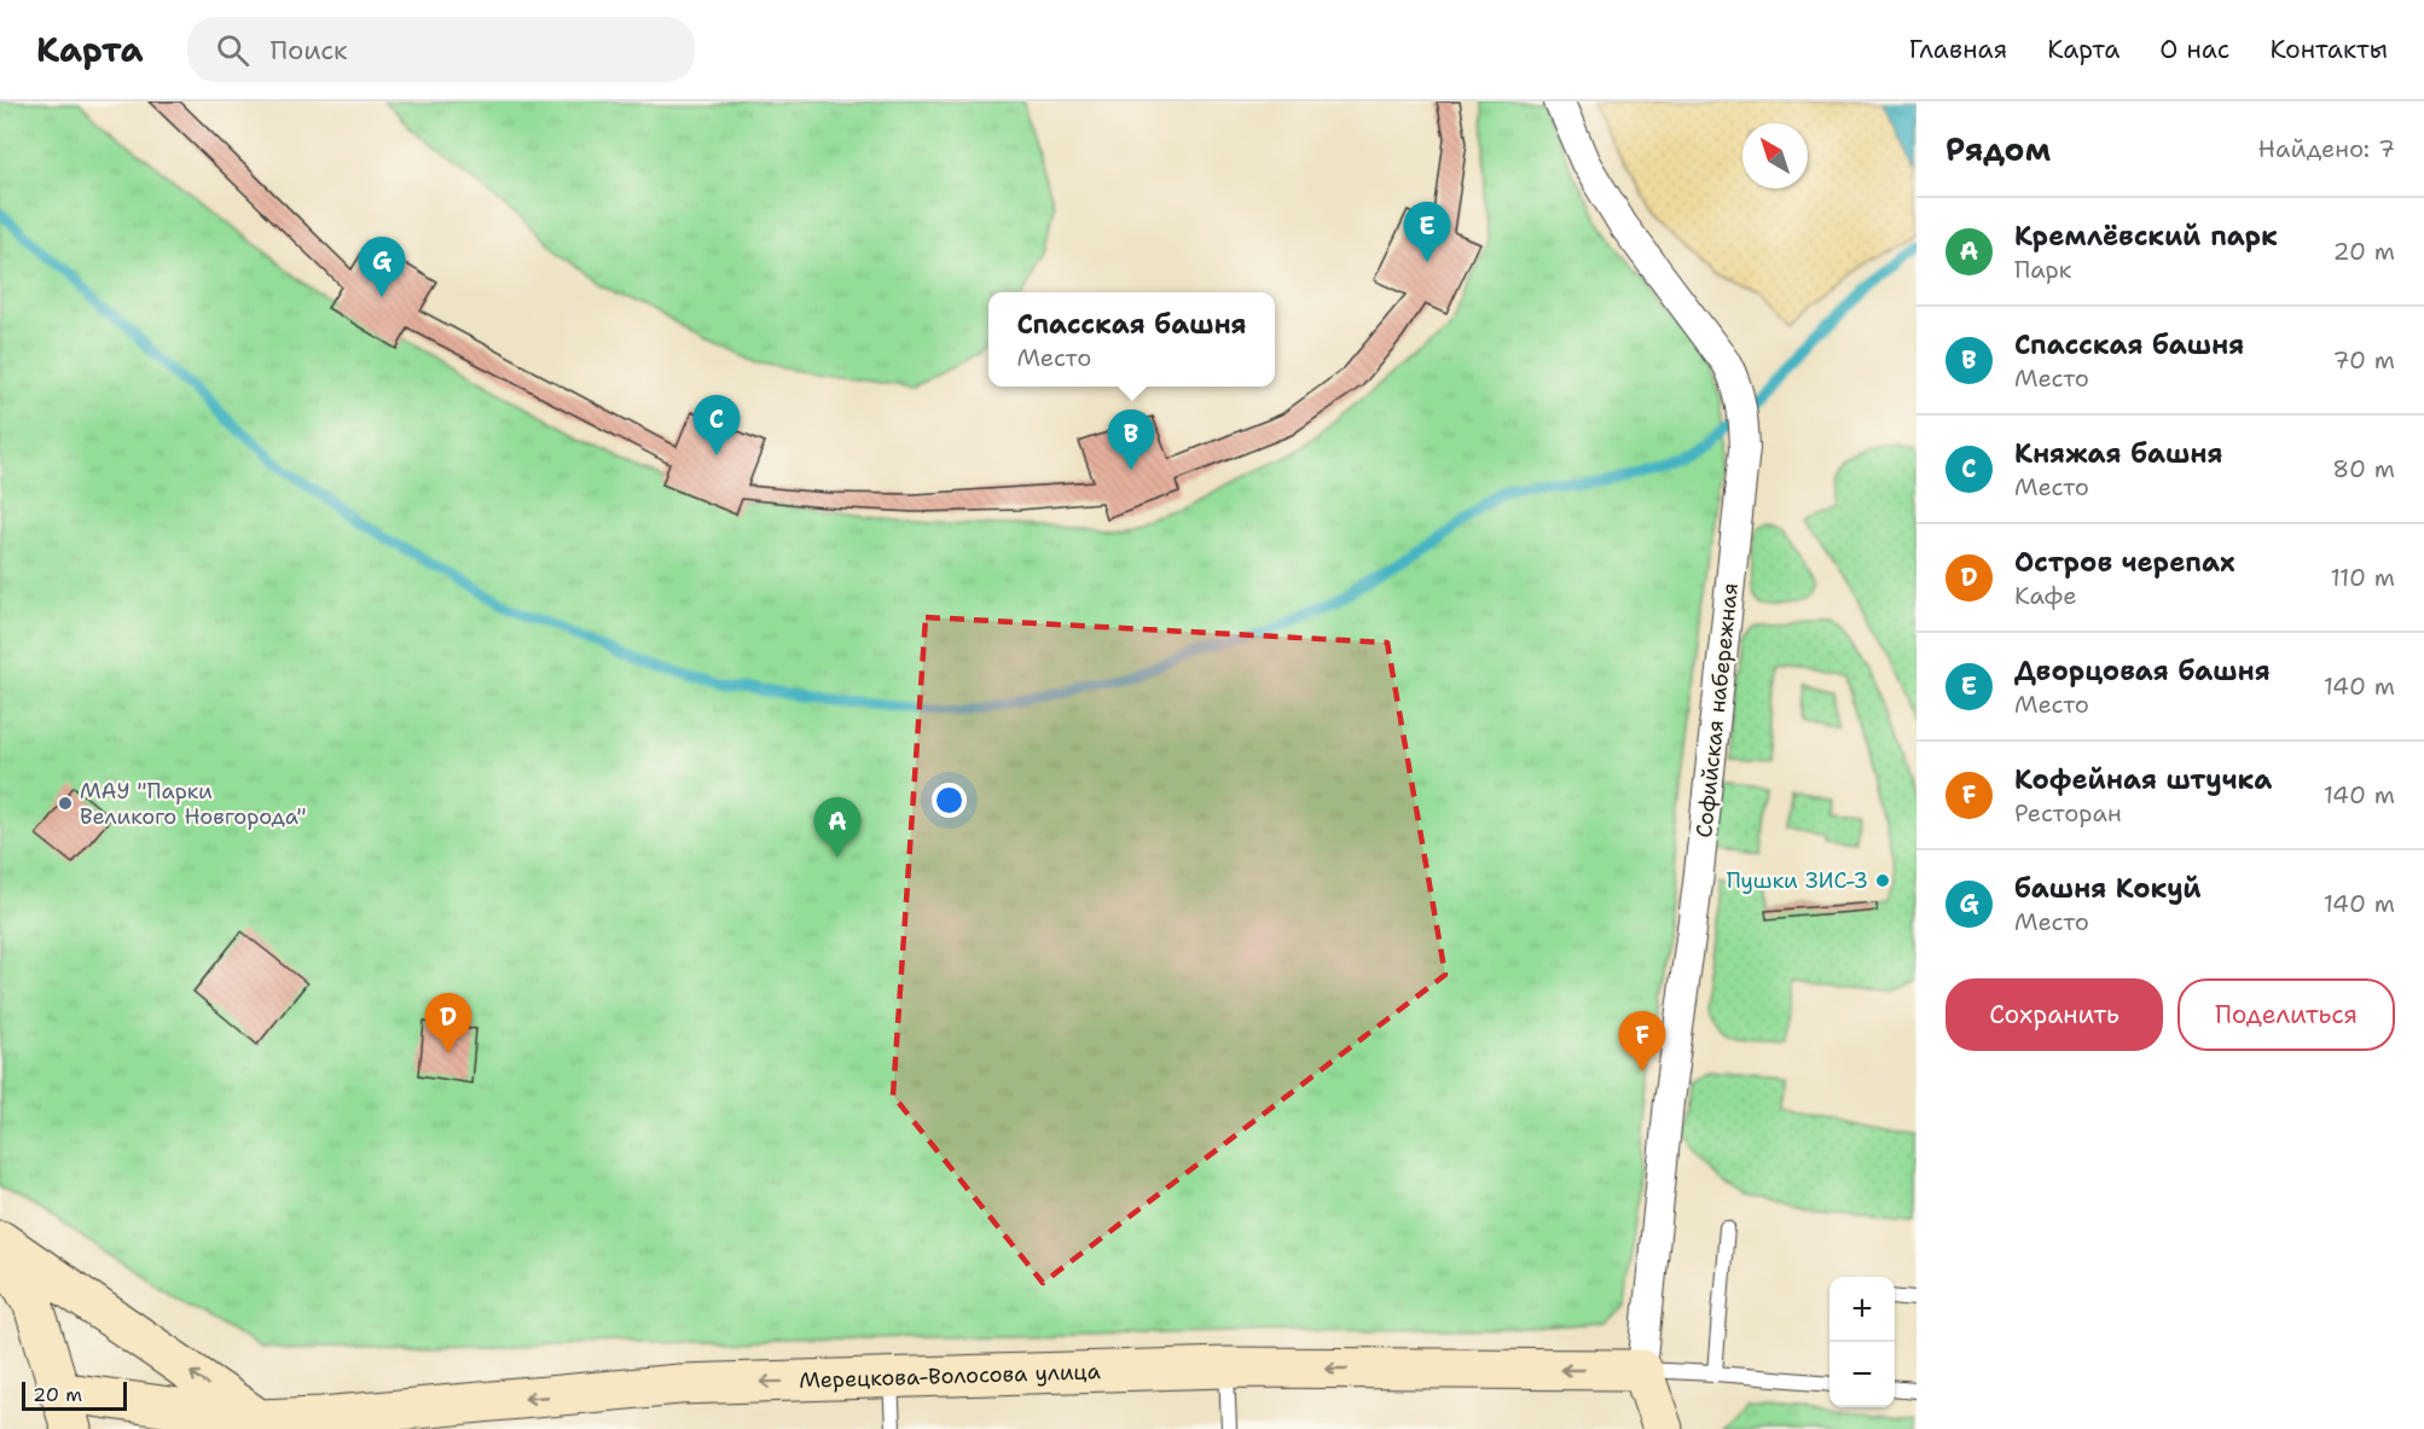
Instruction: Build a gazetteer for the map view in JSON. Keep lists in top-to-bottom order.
{
  "streets": {
    "main road": ["Мерецкова-Волосова улица"],
    "street": ["Софийская набережная"]
  },
  "crossings": [
    ["Софийская набережная", "Мерецкова-Волосова улица"]
  ],
  "one_way": ["Мерецкова-Волосова улица"],
  "places": ["МАУ \"Парки Великого Новгорода\"", "Пушки ЗИС-3"],
  "scale_bar": "20 m",
  "north": "top left",
  "page": {
    "header": "Карта",
    "search": "Поиск",
    "nav": [
      "Главная",
      "Карта",
      "О нас",
      "Контакты"
    ],
    "heading": ["Рядом", "Найдено: 7"],
    "list": [
      {
        "mark": "A",
        "name": "Кремлёвский парк",
        "note": "Парк",
        "value": "20 m"
      },
      {
        "mark": "B",
        "name": "Спасская башня",
        "note": "Место",
        "value": "70 m"
      },
      {
        "mark": "C",
        "name": "Княжая башня",
        "note": "Место",
        "value": "80 m"
      },
      {
        "mark": "D",
        "name": "Остров черепах",
        "note": "Кафе",
        "value": "110 m"
      },
      {
        "mark": "E",
        "name": "Дворцовая башня",
        "note": "Место",
        "value": "140 m"
      },
      {
        "mark": "F",
        "name": "Кофейная штучка",
        "note": "Ресторан",
        "value": "140 m"
      },
      {
        "mark": "G",
        "name": "башня Кокуй",
        "note": "Место",
        "value": "140 m"
      }
    ],
    "pins": [
      "E",
      "G",
      "C",
      "B",
      "A",
      "D",
      "F"
    ],
    "popup": ["Спасская башня", "Место"],
    "buttons": ["Сохранить", "Поделиться"],
    "map_buttons": ["+", "−"],
    "scale": "20 m"
  }
}
